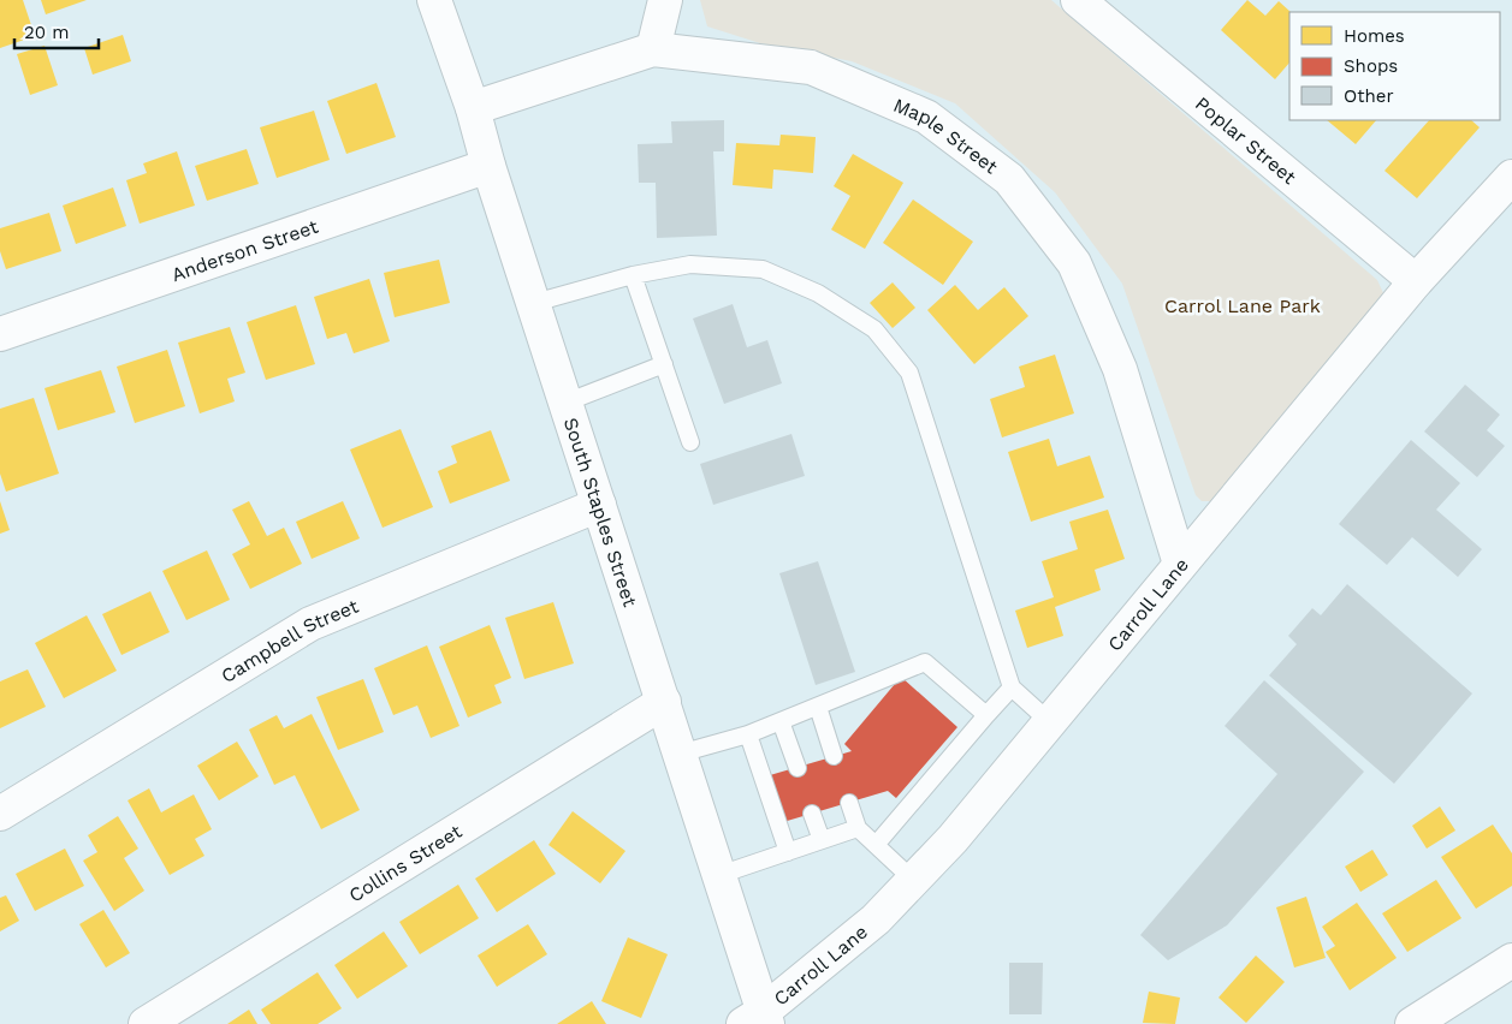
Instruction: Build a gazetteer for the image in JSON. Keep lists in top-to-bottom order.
{
  "streets": {
    "street": [
      "Maple Street",
      "Poplar Street",
      "Anderson Street",
      "South Staples Street",
      "Carroll Lane",
      "Campbell Street",
      "Collins Street"
    ]
  },
  "crossings": [
    ["Maple Street", "South Staples Street"],
    ["Maple Street", "Carroll Lane"],
    ["Poplar Street", "Carroll Lane"],
    ["Anderson Street", "South Staples Street"],
    ["South Staples Street", "Carroll Lane"],
    ["South Staples Street", "Campbell Street"],
    ["South Staples Street", "Collins Street"]
  ],
  "parks": ["Carrol Lane Park"],
  "legend": ["Homes", "Shops", "Other"],
  "scale_bar": "20 m"
}
